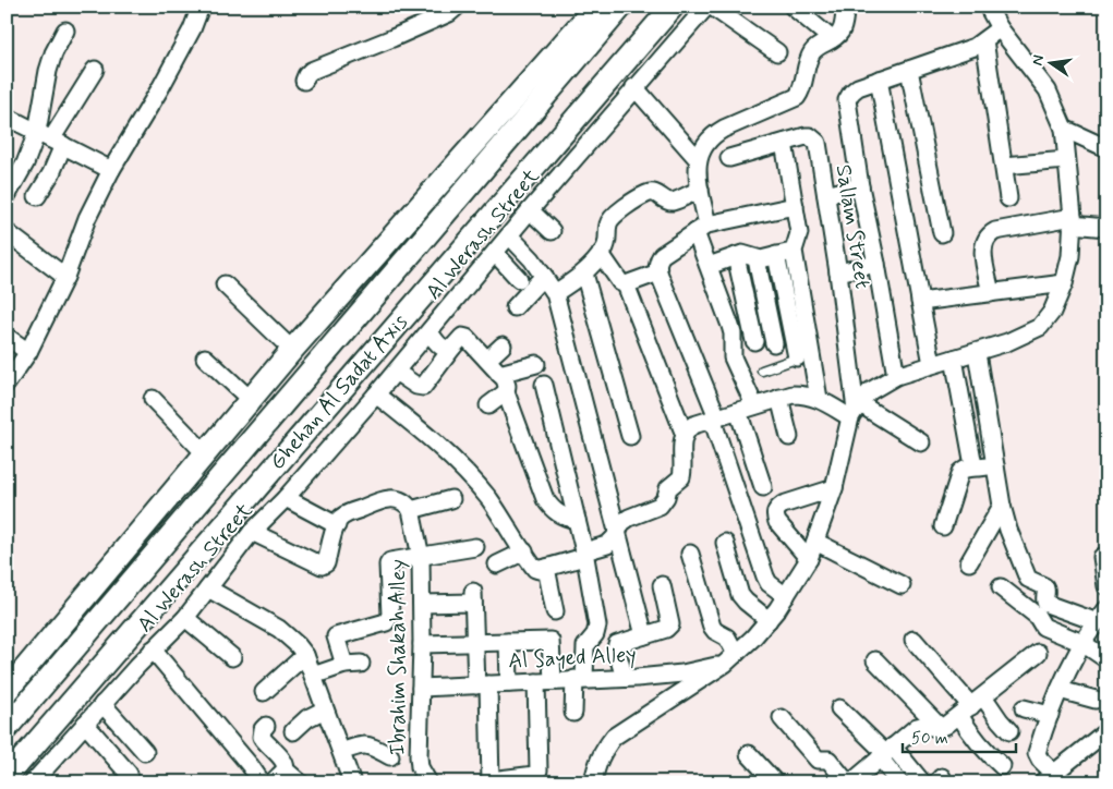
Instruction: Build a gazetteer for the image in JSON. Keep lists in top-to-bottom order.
{
  "streets": {
    "main road": ["Ghehan Al Sadat Axis"],
    "street": [
      "Sallam Street",
      "Al Werash Street",
      "Ibrahim Shakah Alley",
      "Al Sayed Alley"
    ]
  },
  "crossings": [
    ["Ibrahim Shakah Alley", "Al Sayed Alley"]
  ],
  "scale_bar": "50 m",
  "north": "left"
}
